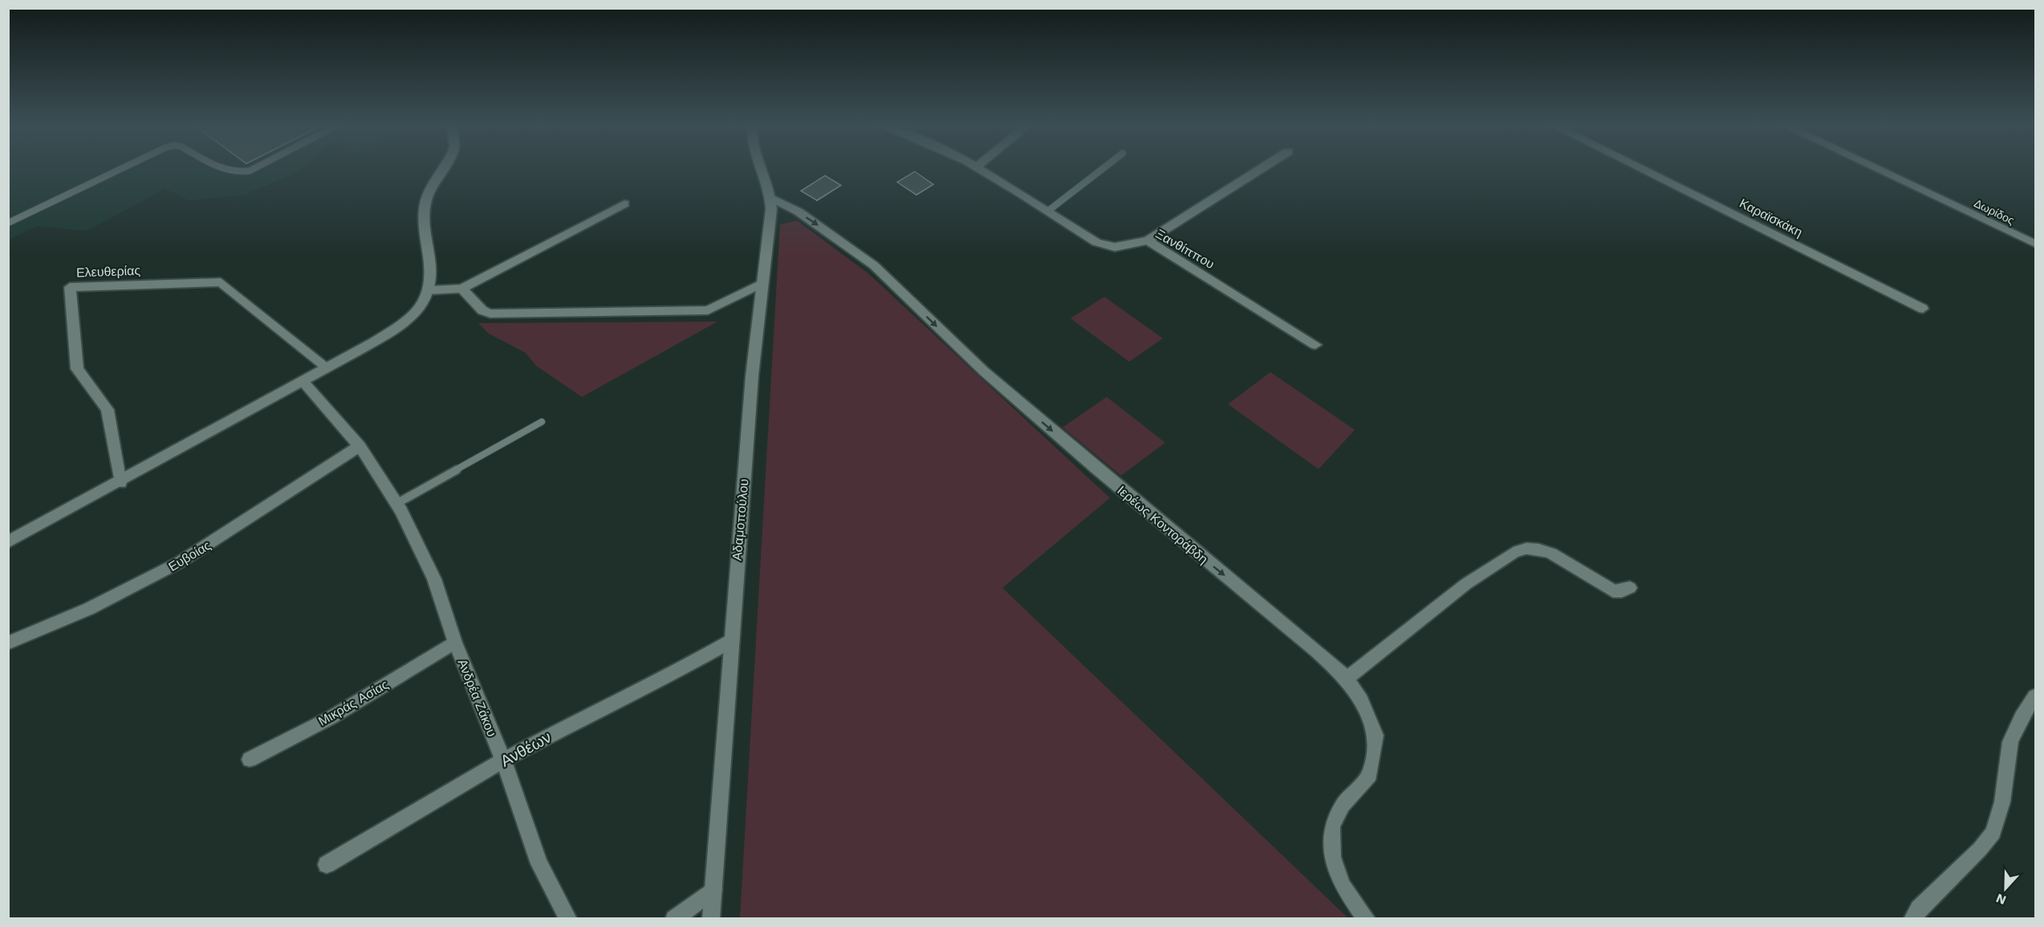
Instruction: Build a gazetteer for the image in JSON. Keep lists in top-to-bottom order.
{
  "streets": {
    "street": [
      "Δωρίδος",
      "Καραϊσκάκη",
      "Ξανθίππου",
      "Ελευθερίας",
      "Αδαμοπούλου",
      "Ιερέως Κοντοράβδη",
      "Ευβοίας",
      "Ανδρέα Ζάκου",
      "Μικράς Ασίας",
      "Ανθέων"
    ]
  },
  "crossings": [
    ["Αδαμοπούλου", "Ιερέως Κοντοράβδη"],
    ["Αδαμοπούλου", "Ανθέων"],
    ["Ευβοίας", "Ανδρέα Ζάκου"],
    ["Ανδρέα Ζάκου", "Μικράς Ασίας"],
    ["Ανδρέα Ζάκου", "Ανθέων"]
  ],
  "one_way": ["Ιερέως Κοντοράβδη"],
  "north": "bottom"
}
